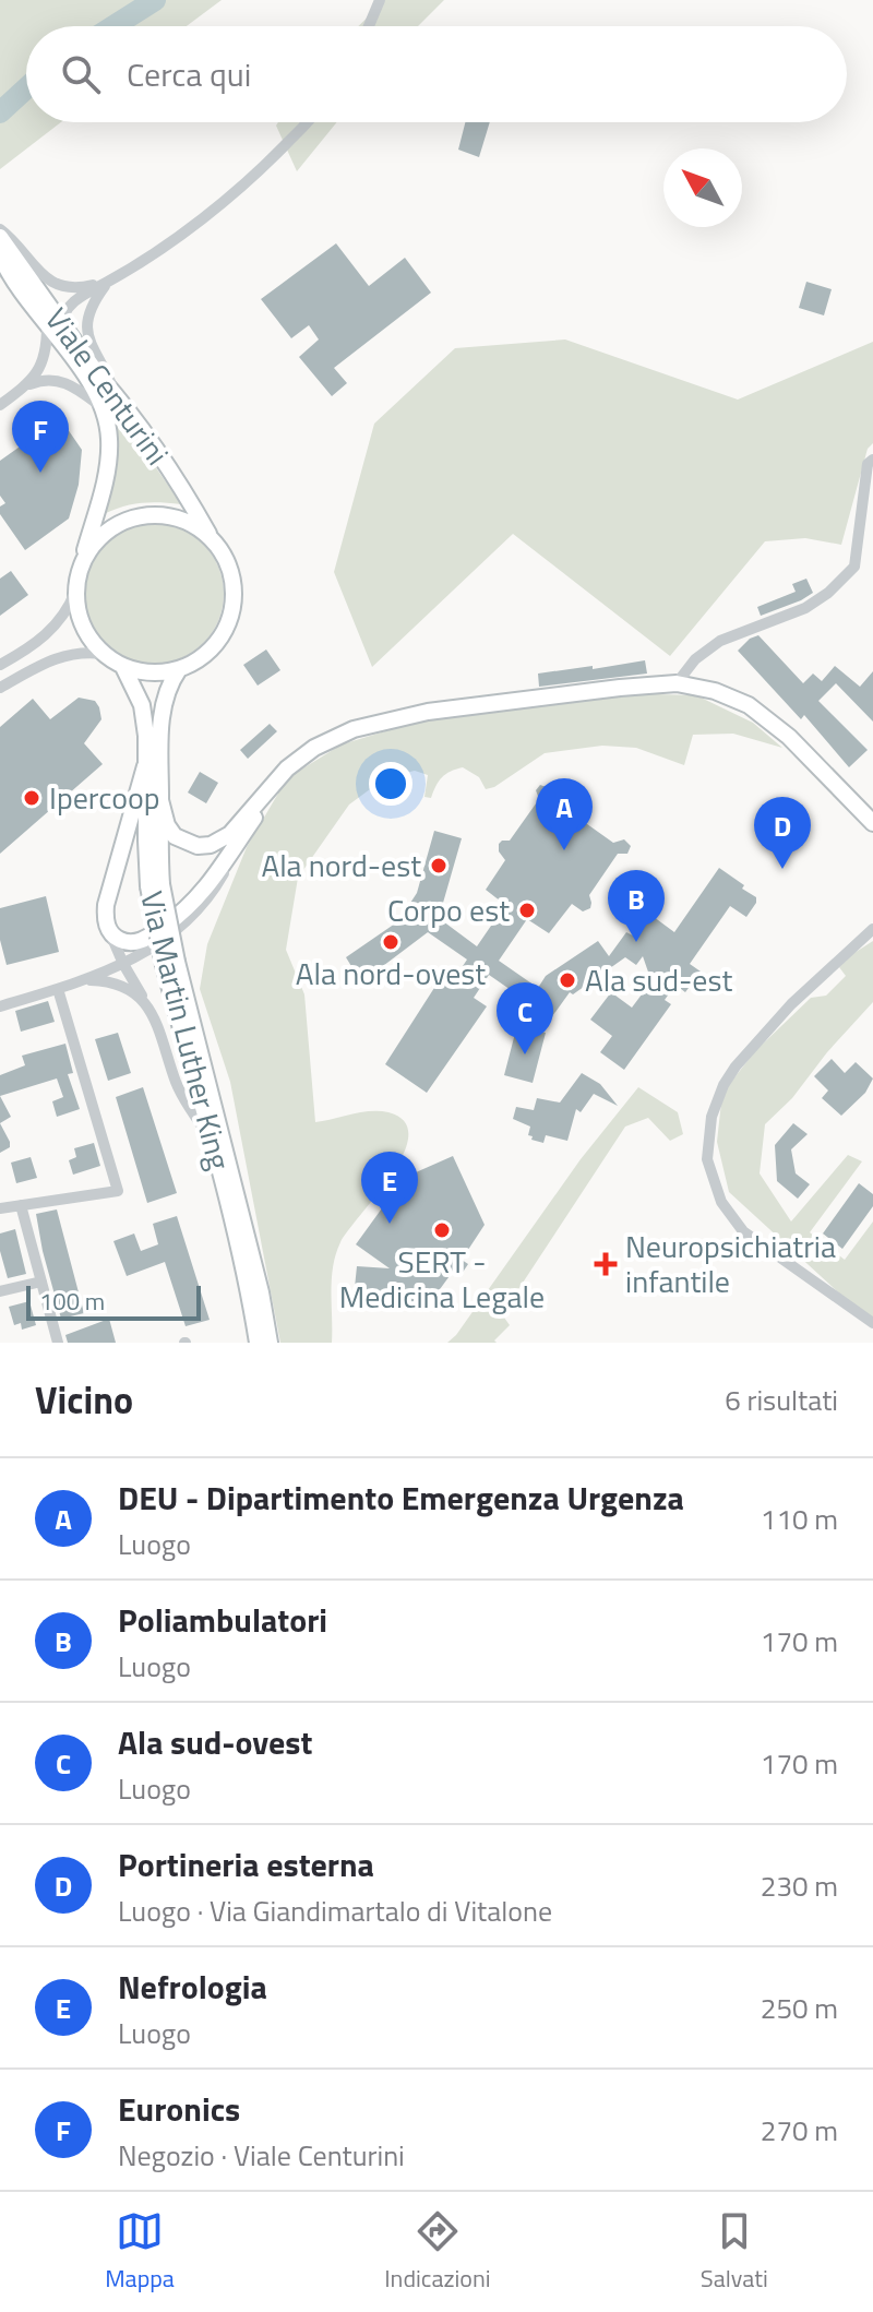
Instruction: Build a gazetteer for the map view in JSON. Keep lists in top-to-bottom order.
{
  "streets": {
    "main road": ["Viale Centurini", "Via Martin Luther King"]
  },
  "crossings": [
    ["Viale Centurini", "Via Martin Luther King"]
  ],
  "places": {
    "other": [
      "Ipercoop",
      "Ala nord-est",
      "Corpo est",
      "Ala nord-ovest",
      "Ala sud-est",
      "SERT - Medicina Legale"
    ],
    "health": ["Neuropsichiatria infantile"]
  },
  "scale_bar": "100 m",
  "north": "top left",
  "page": {
    "search": "Cerca qui",
    "pins": [
      "F",
      "A",
      "D",
      "B",
      "C",
      "E"
    ],
    "scale": "100 m",
    "heading": ["Vicino", "6 risultati"],
    "list": [
      {
        "mark": "A",
        "name": "DEU - Dipartimento Emergenza Urgenza",
        "note": "Luogo",
        "value": "110 m"
      },
      {
        "mark": "B",
        "name": "Poliambulatori",
        "note": "Luogo",
        "value": "170 m"
      },
      {
        "mark": "C",
        "name": "Ala sud-ovest",
        "note": "Luogo",
        "value": "170 m"
      },
      {
        "mark": "D",
        "name": "Portineria esterna",
        "note": "Luogo · Via Giandimartalo di Vitalone",
        "value": "230 m"
      },
      {
        "mark": "E",
        "name": "Nefrologia",
        "note": "Luogo",
        "value": "250 m"
      },
      {
        "mark": "F",
        "name": "Euronics",
        "note": "Negozio · Viale Centurini",
        "value": "270 m"
      }
    ],
    "nav": ["Mappa", "Indicazioni", "Salvati"]
  }
}
